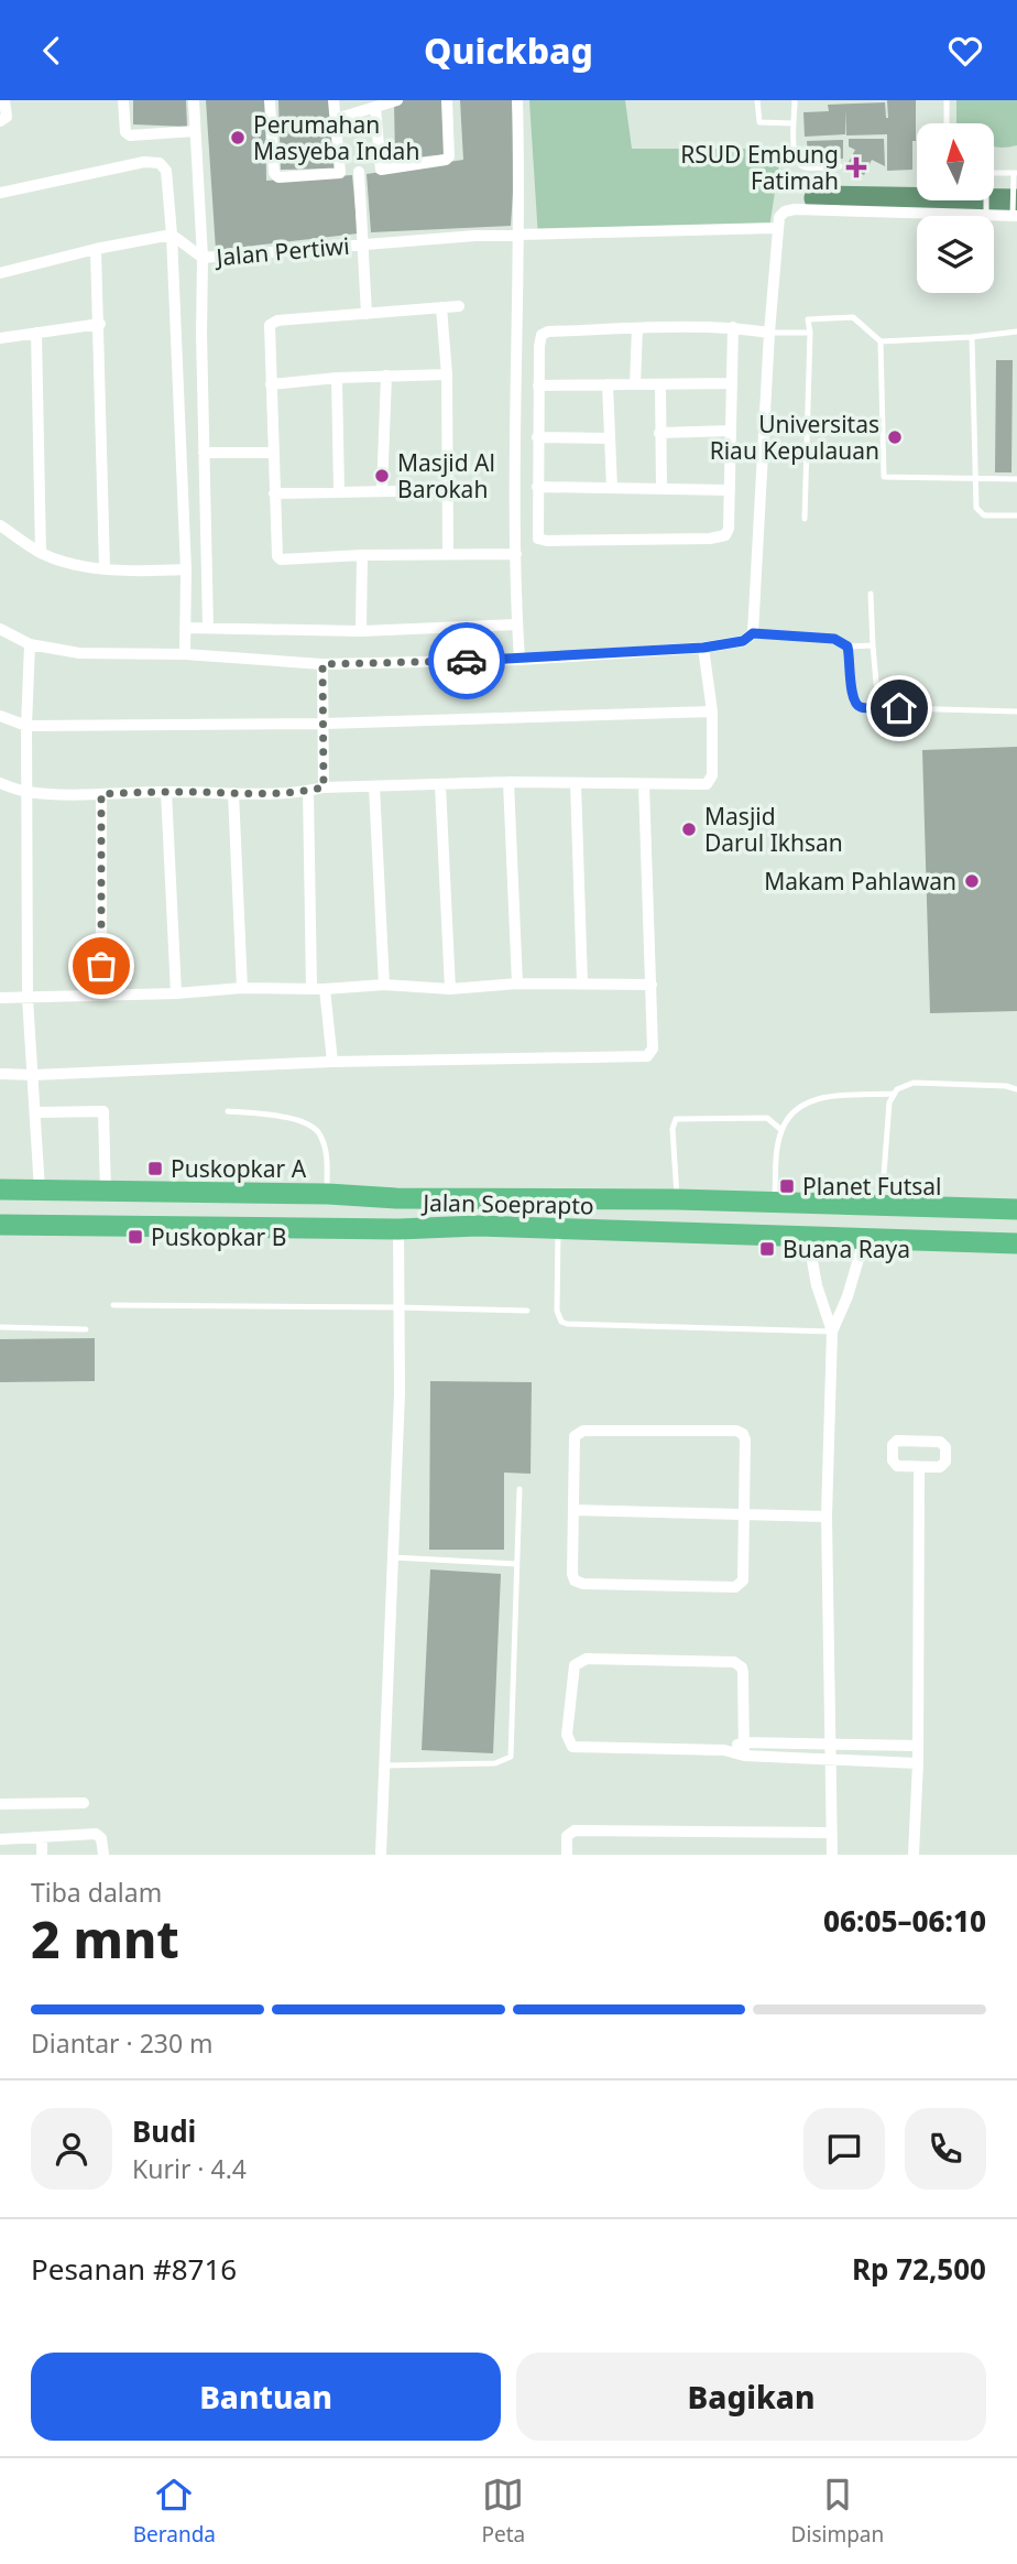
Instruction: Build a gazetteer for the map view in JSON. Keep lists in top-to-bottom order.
{
  "streets": {
    "highway": ["Jalan Soeprapto"],
    "street": ["Jalan Pertiwi"]
  },
  "places": {
    "other": [
      "Perumahan Masyeba Indah",
      "Universitas Riau Kepulauan",
      "Masjid Al Barokah",
      "Masjid Darul Ikhsan",
      "Makam Pahlawan"
    ],
    "health": ["RSUD Embung Fatimah"],
    "transit": [
      "Puskopkar A",
      "Planet Futsal",
      "Puskopkar B",
      "Buana Raya"
    ]
  },
  "north": "top",
  "page": {
    "header": "Quickbag",
    "heading": ["2 mnt", "Tiba dalam", "06:05–06:10"],
    "panel": [
      "Budi",
      "Kurir · 4.4",
      "Pesanan #8716",
      "Rp 72,500"
    ],
    "bar": "Diantar · 230 m",
    "buttons": ["Bantuan", "Bagikan"],
    "tabs": ["Beranda", "Peta", "Disimpan"]
  }
}
